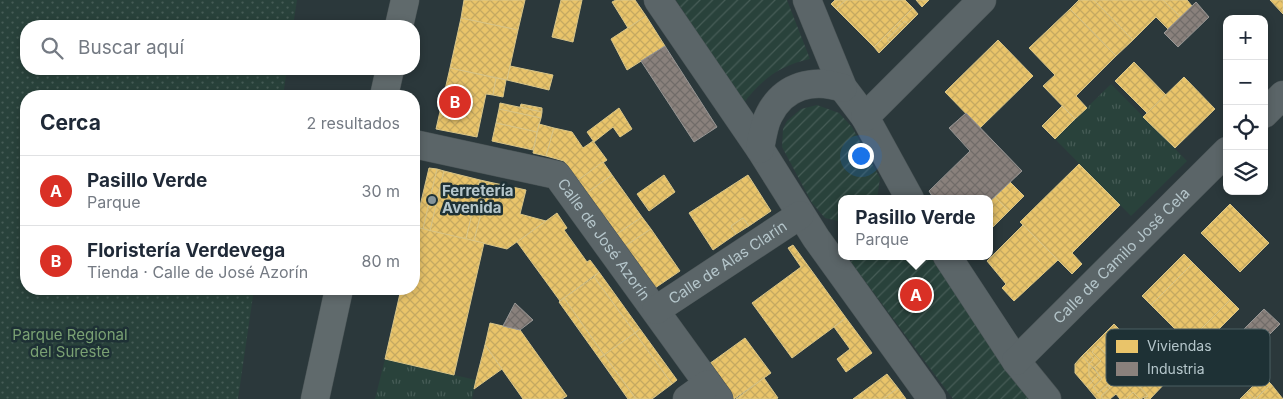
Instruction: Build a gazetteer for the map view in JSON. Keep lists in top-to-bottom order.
{
  "streets": {
    "street": ["Calle de José Azorín", "Calle de Camilo José Cela", "Calle de Alas Clarín"]
  },
  "crossings": [
    ["Calle de José Azorín", "Calle de Alas Clarín"]
  ],
  "parks": ["Parque Regional del Sureste"],
  "places": ["Ferretería Avenida"],
  "legend": ["Viviendas", "Industria"],
  "page": {
    "map_buttons": ["+", "−"],
    "search": "Buscar aquí",
    "pins": ["B", "A"],
    "heading": ["Cerca", "2 resultados"],
    "list": [
      {
        "mark": "A",
        "name": "Pasillo Verde",
        "note": "Parque",
        "value": "30 m"
      },
      {
        "mark": "B",
        "name": "Floristería Verdevega",
        "note": "Tienda · Calle de José Azorín",
        "value": "80 m"
      }
    ],
    "popup": ["Pasillo Verde", "Parque"]
  }
}
